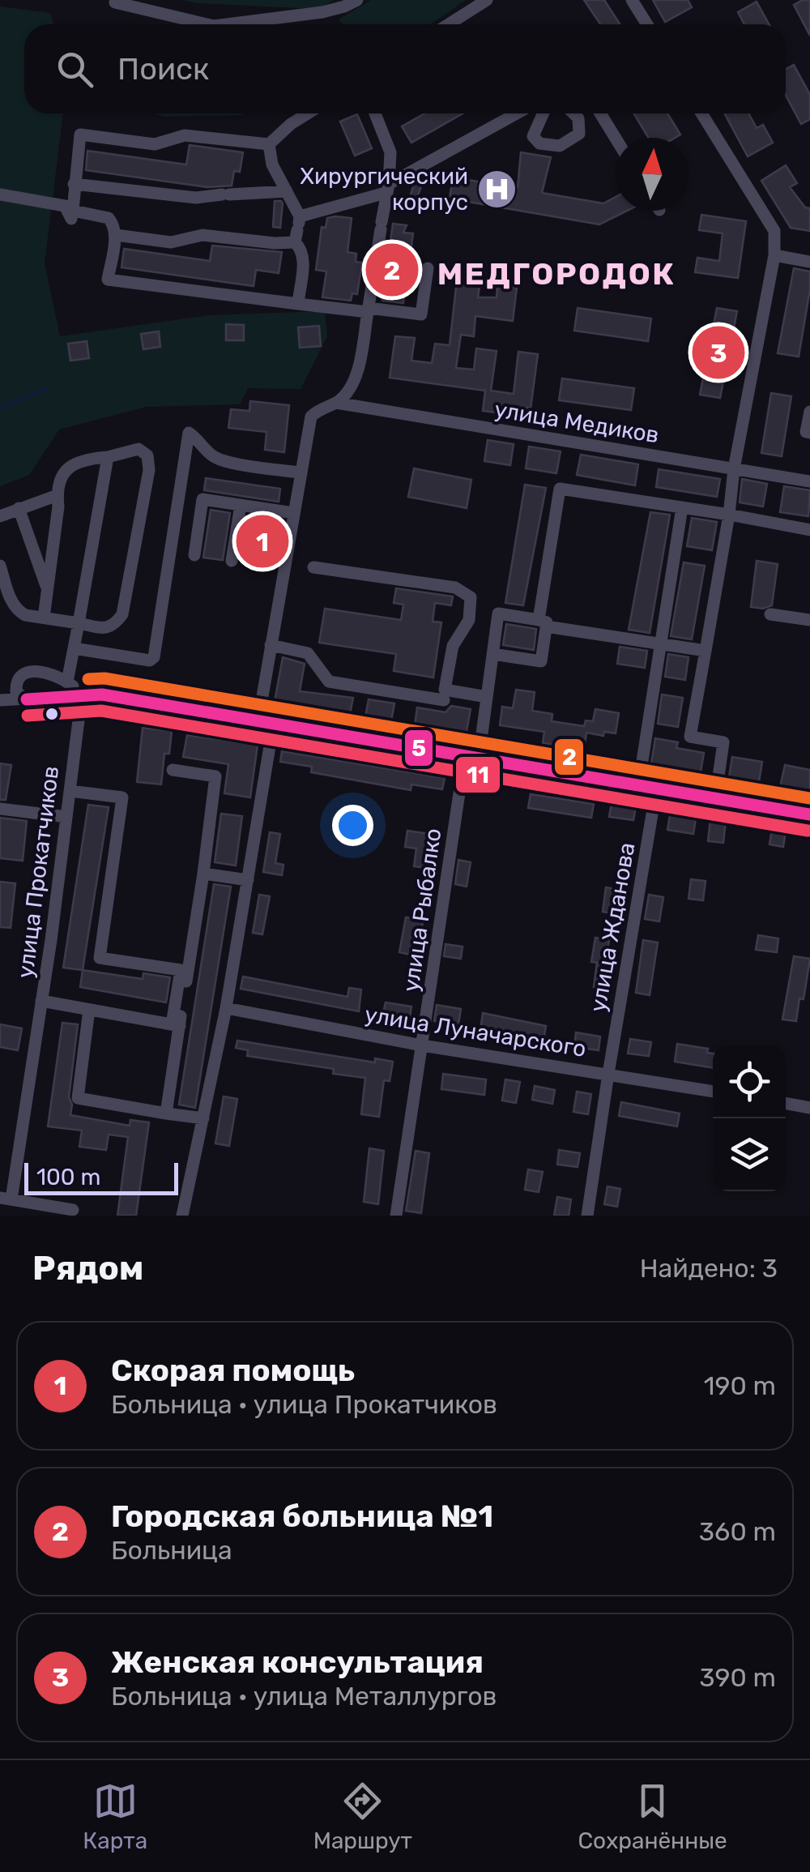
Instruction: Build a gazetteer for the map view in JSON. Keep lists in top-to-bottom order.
{
  "streets": {
    "street": [
      "улица Медиков",
      "улица Прокатчиков",
      "улица Рыбалко",
      "улица Жданова",
      "улица Луначарского"
    ]
  },
  "crossings": [
    ["улица Рыбалко", "улица Луначарского"],
    ["улица Жданова", "улица Луначарского"]
  ],
  "districts": ["МЕДГОРОДОК"],
  "places": {
    "hospital": ["Хирургический корпус"]
  },
  "lines": ["transit line 2", "transit line 5", "transit line 11"],
  "scale_bar": "100 m",
  "north": "top",
  "page": {
    "search": "Поиск",
    "pins": ["2", "3", "1"],
    "scale": "100 m",
    "heading": ["Рядом", "Найдено: 3"],
    "list": [
      {
        "mark": "1",
        "name": "Скорая помощь",
        "note": "Больница · улица Прокатчиков",
        "value": "190 m"
      },
      {
        "mark": "2",
        "name": "Городская больница №1",
        "note": "Больница",
        "value": "360 m"
      },
      {
        "mark": "3",
        "name": "Женская консультация",
        "note": "Больница · улица Металлургов",
        "value": "390 m"
      }
    ],
    "nav": ["Карта", "Маршрут", "Сохранённые"]
  }
}
